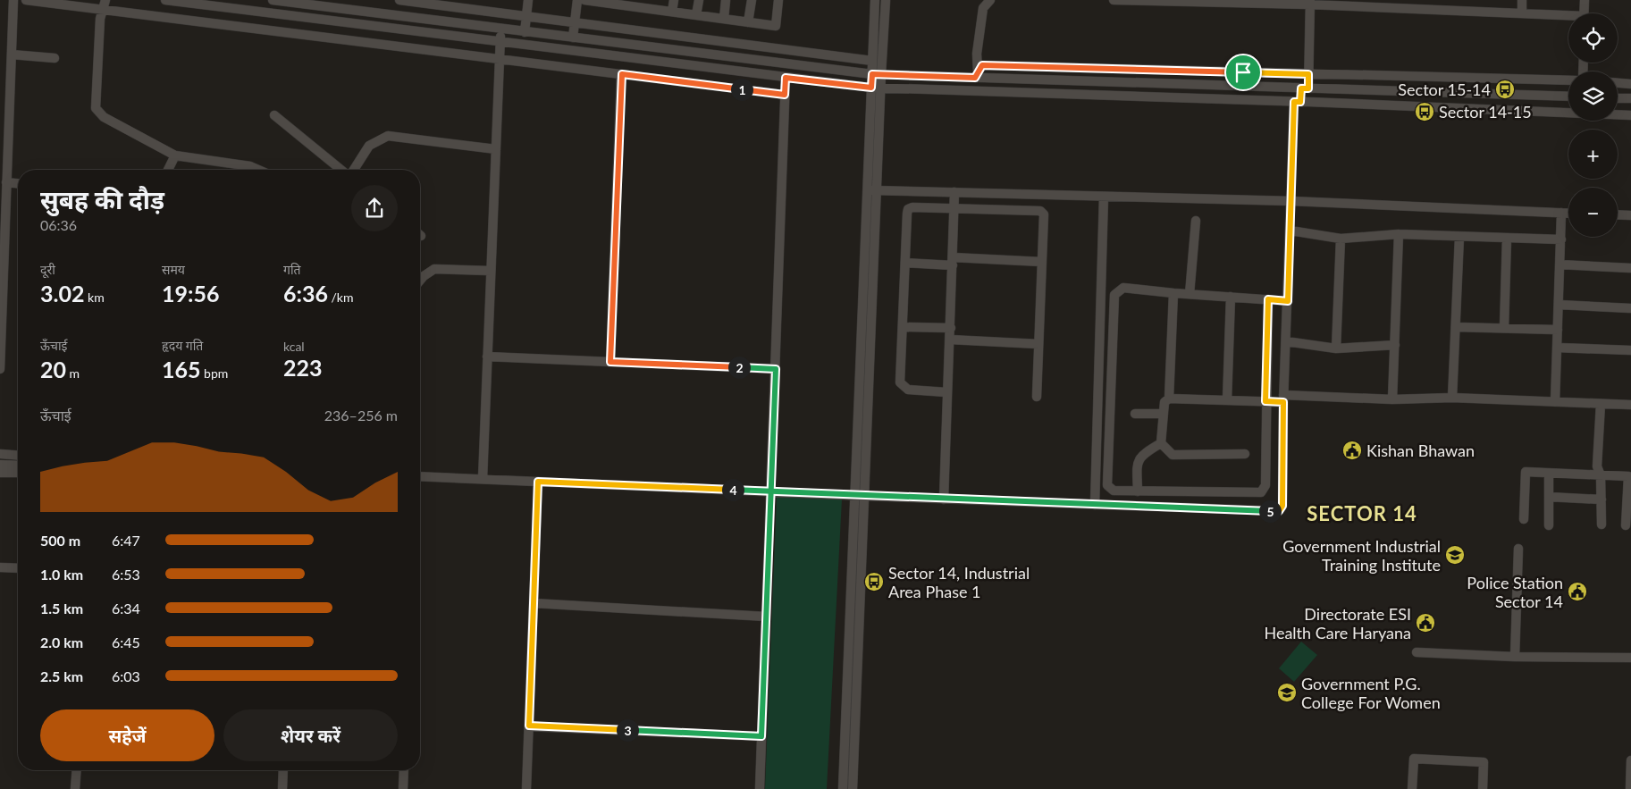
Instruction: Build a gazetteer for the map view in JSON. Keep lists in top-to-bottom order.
{
  "districts": ["SECTOR 14"],
  "places": {
    "bus stop": ["Sector 15-14", "Sector 14-15", "Sector 14, Industrial Area Phase 1"],
    "public building": ["Kishan Bhawan", "Police Station Sector 14", "Directorate ESI Health Care Haryana"],
    "school or university": ["Government Industrial Training Institute", "Government P.G. College For Women"]
  },
  "page": {
    "map_buttons": ["+", "−"],
    "pins": [
      "1",
      "2",
      "4",
      "5",
      "3"
    ],
    "heading": ["सुबह की दौड़", "06:36"],
    "stats": [
      ["दूरी", "3.02 km"],
      ["समय", "19:56"],
      ["गति", "6:36 /km"],
      ["ऊँचाई", "20 m"],
      ["हृदय गति", "165 bpm"],
      ["kcal", "223"]
    ],
    "chart": ["ऊँचाई", "236–256 m"],
    "list": [
      {
        "name": "500 m",
        "note": "6:47"
      },
      {
        "name": "1.0 km",
        "note": "6:53"
      },
      {
        "name": "1.5 km",
        "note": "6:34"
      },
      {
        "name": "2.0 km",
        "note": "6:45"
      },
      {
        "name": "2.5 km",
        "note": "6:03"
      }
    ],
    "buttons": ["सहेजें", "शेयर करें"]
  }
}
